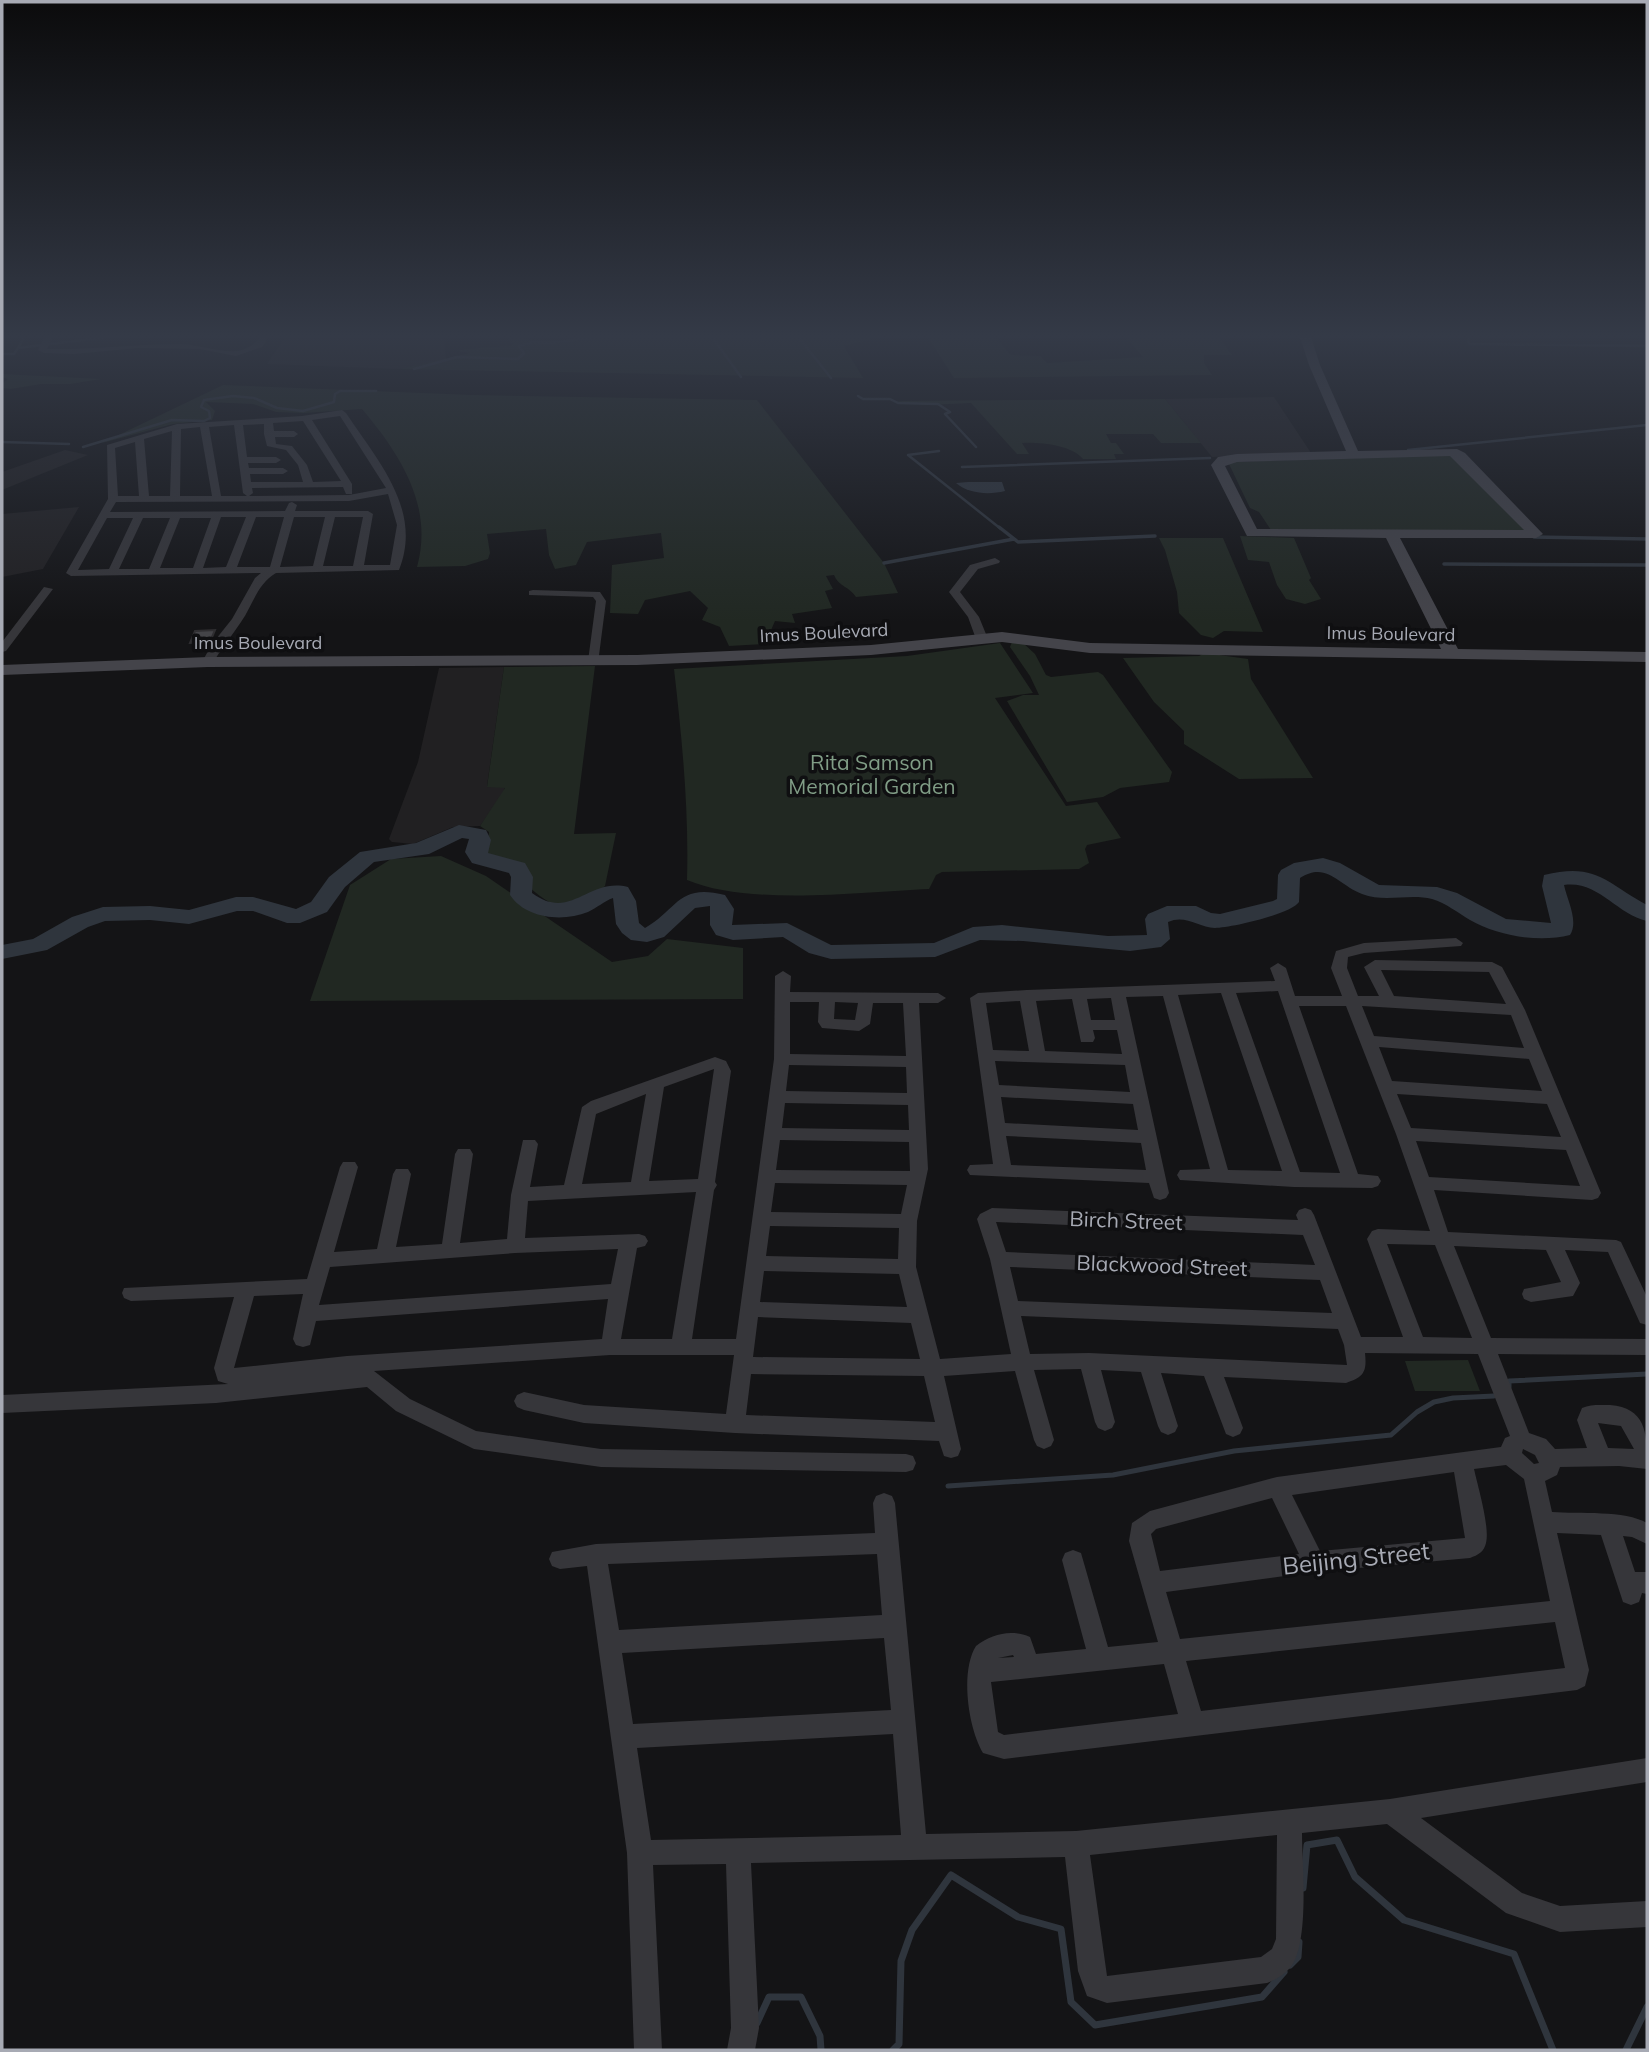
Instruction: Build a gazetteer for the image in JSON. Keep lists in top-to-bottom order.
{
  "streets": {
    "main road": ["Imus Boulevard"],
    "street": ["Birch Street", "Blackwood Street", "Beijing Street"]
  },
  "crossings": [
    ["Birch Street", "Blackwood Street"]
  ],
  "parks": ["Rita Samson Memorial Garden"]
}
